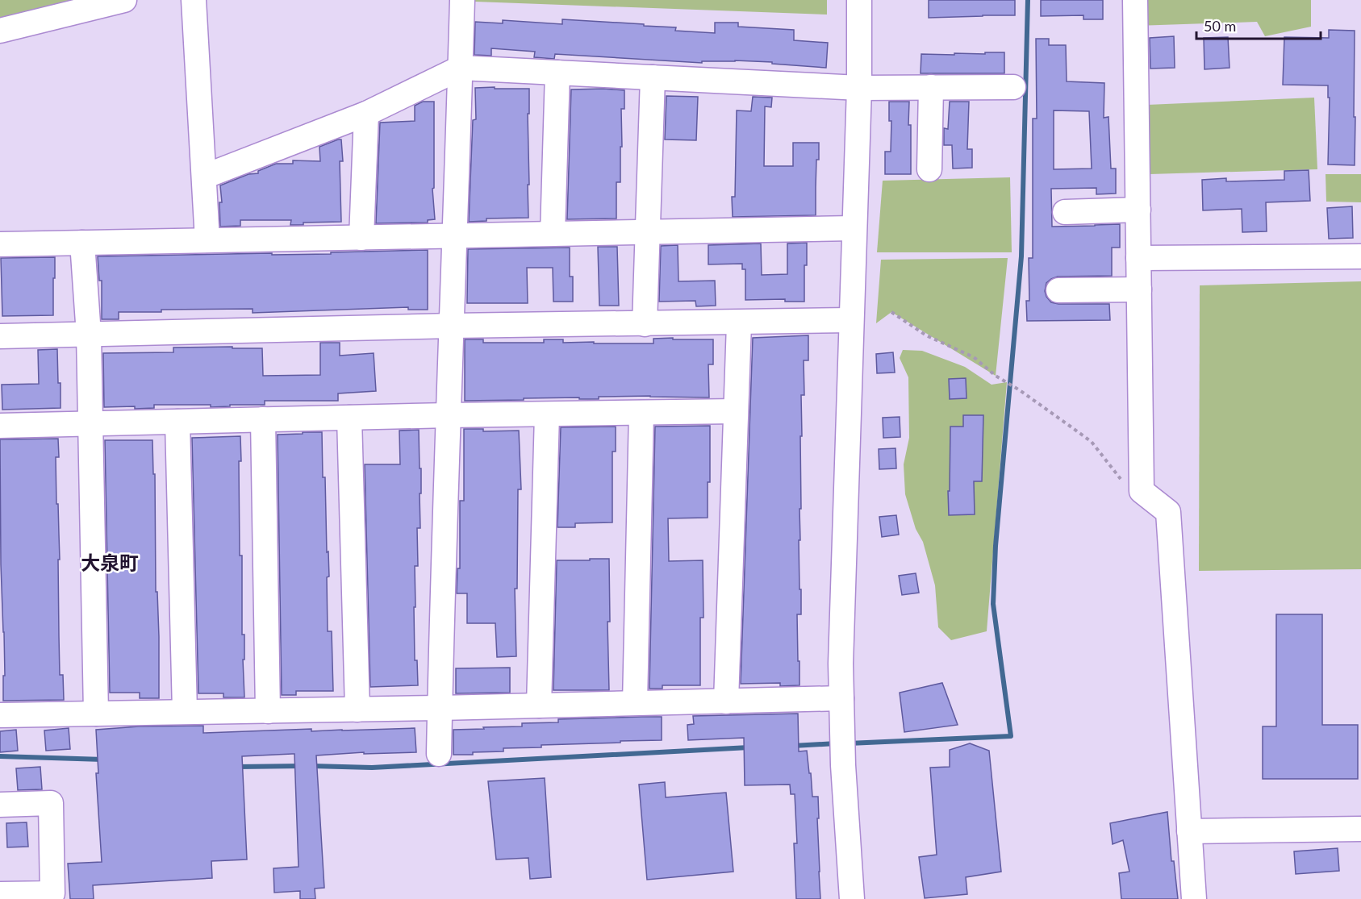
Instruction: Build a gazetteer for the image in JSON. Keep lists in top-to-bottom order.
{
  "districts": ["大泉町"],
  "scale_bar": "50 m"
}
